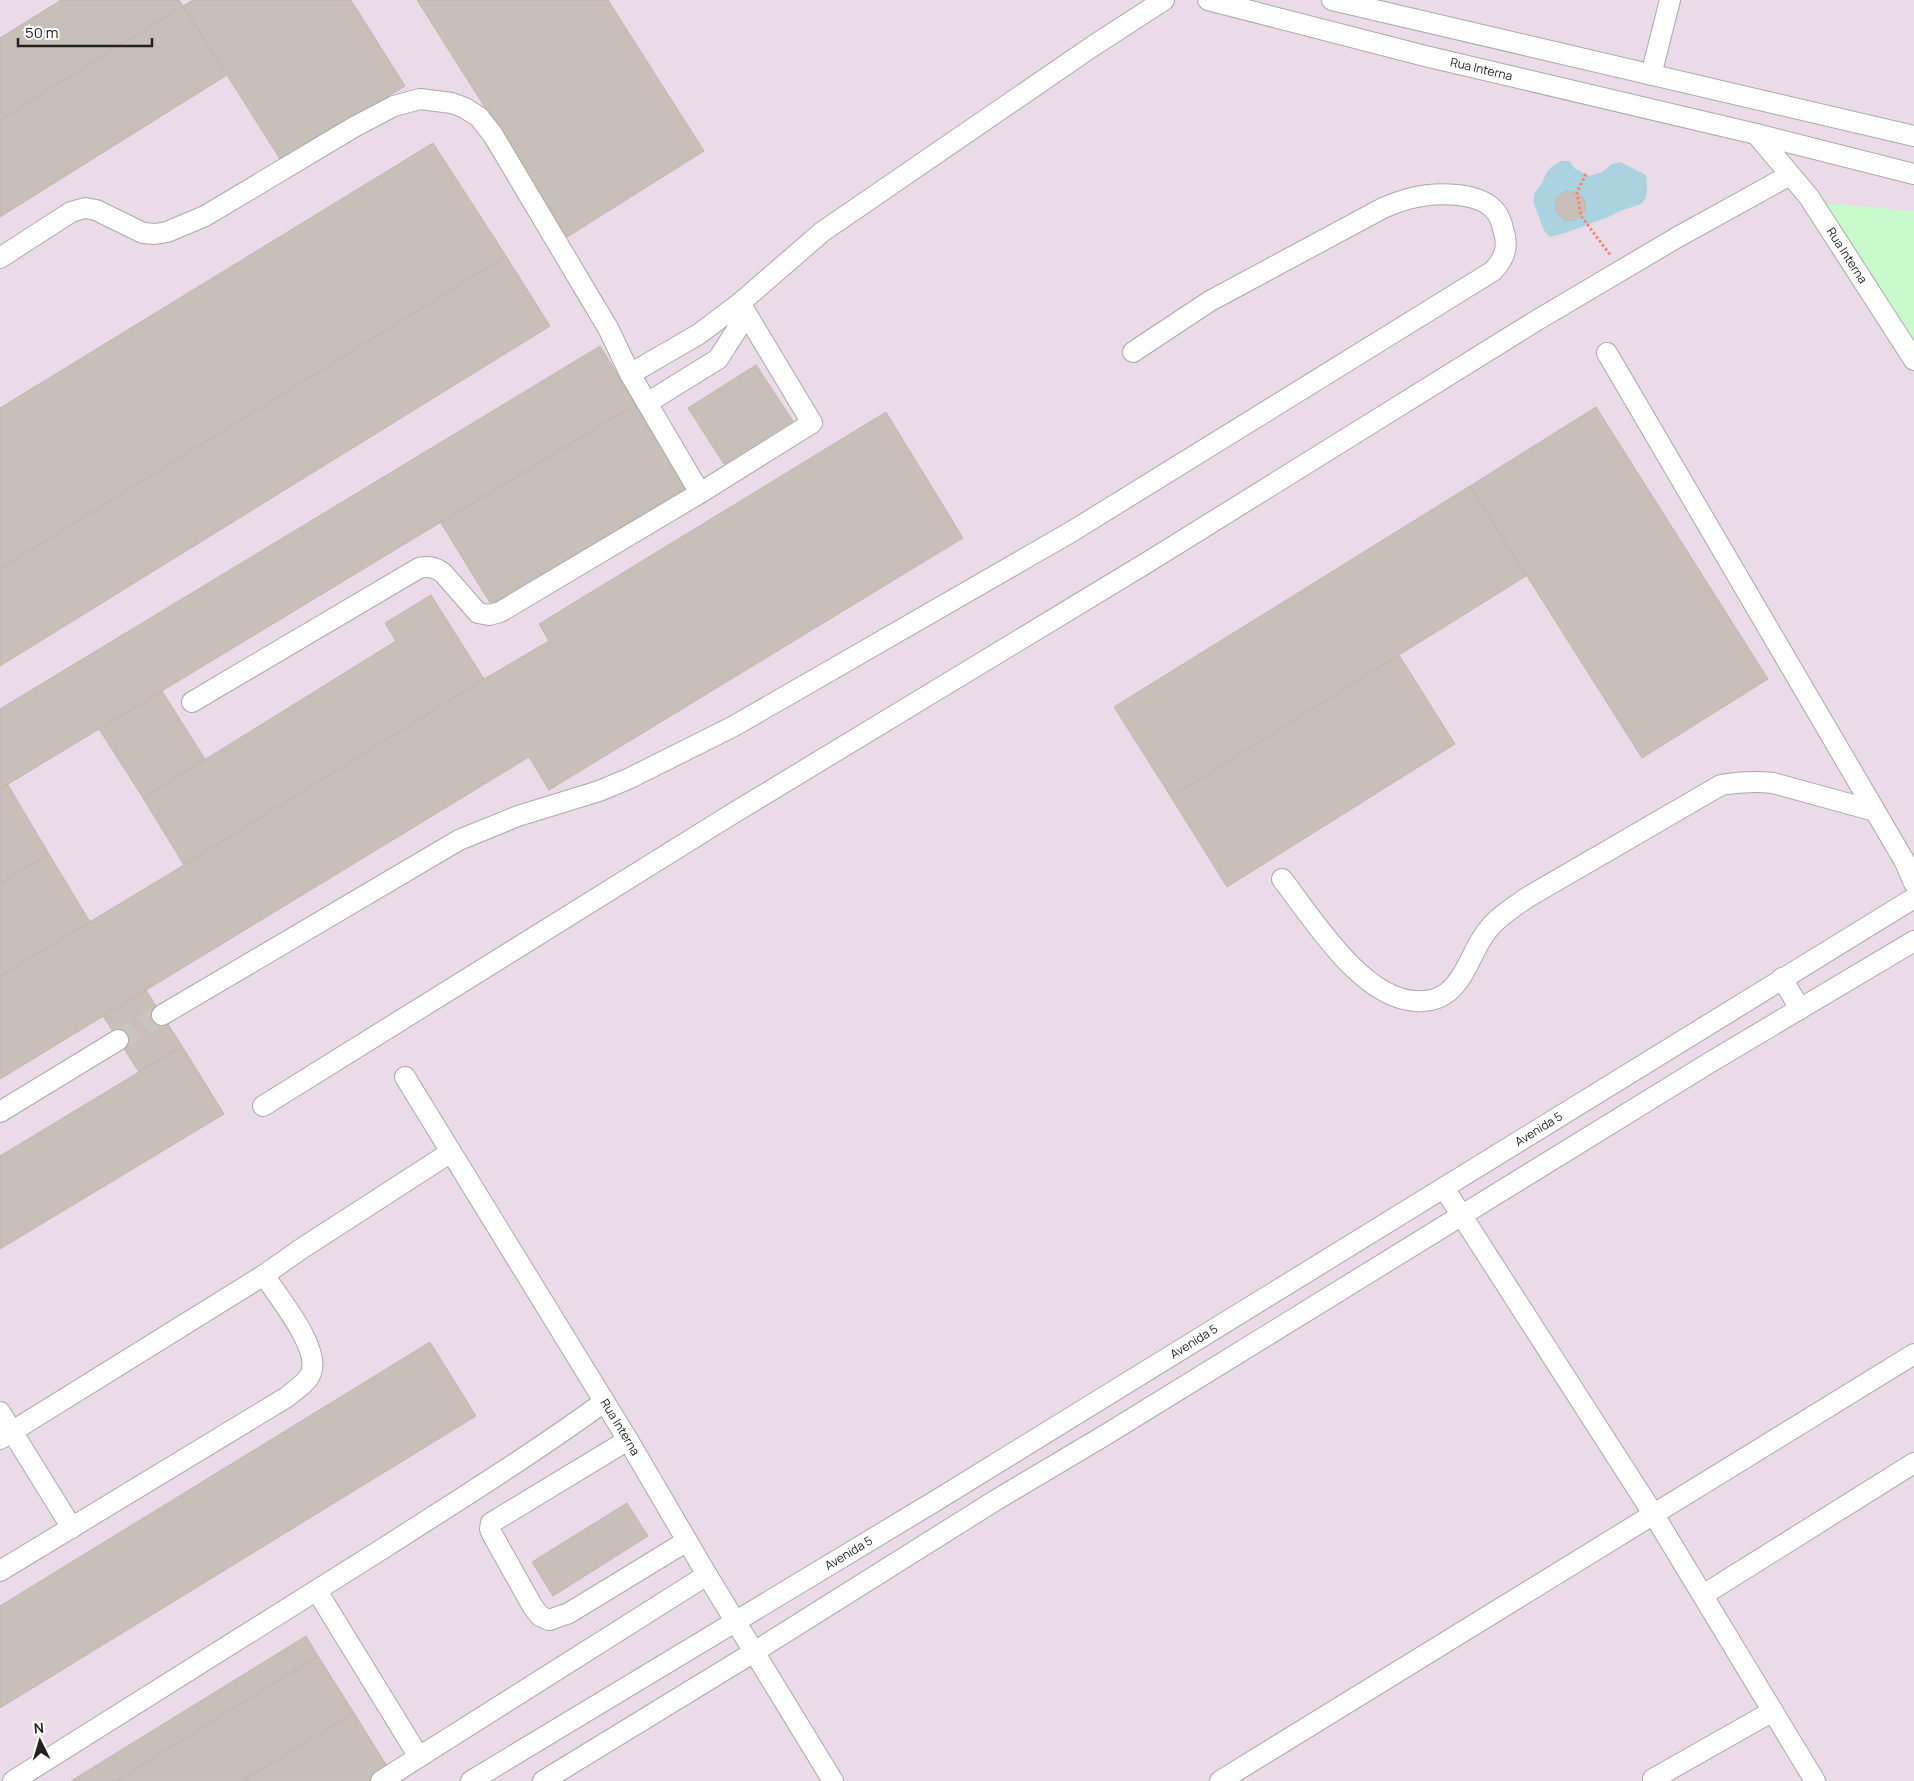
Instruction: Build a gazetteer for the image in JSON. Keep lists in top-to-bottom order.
{
  "streets": {
    "lane": ["Rua Interna", "Avenida 5"]
  },
  "crossings": [
    ["Rua Interna", "Avenida 5"]
  ],
  "scale_bar": "50 m",
  "north": "top"
}
